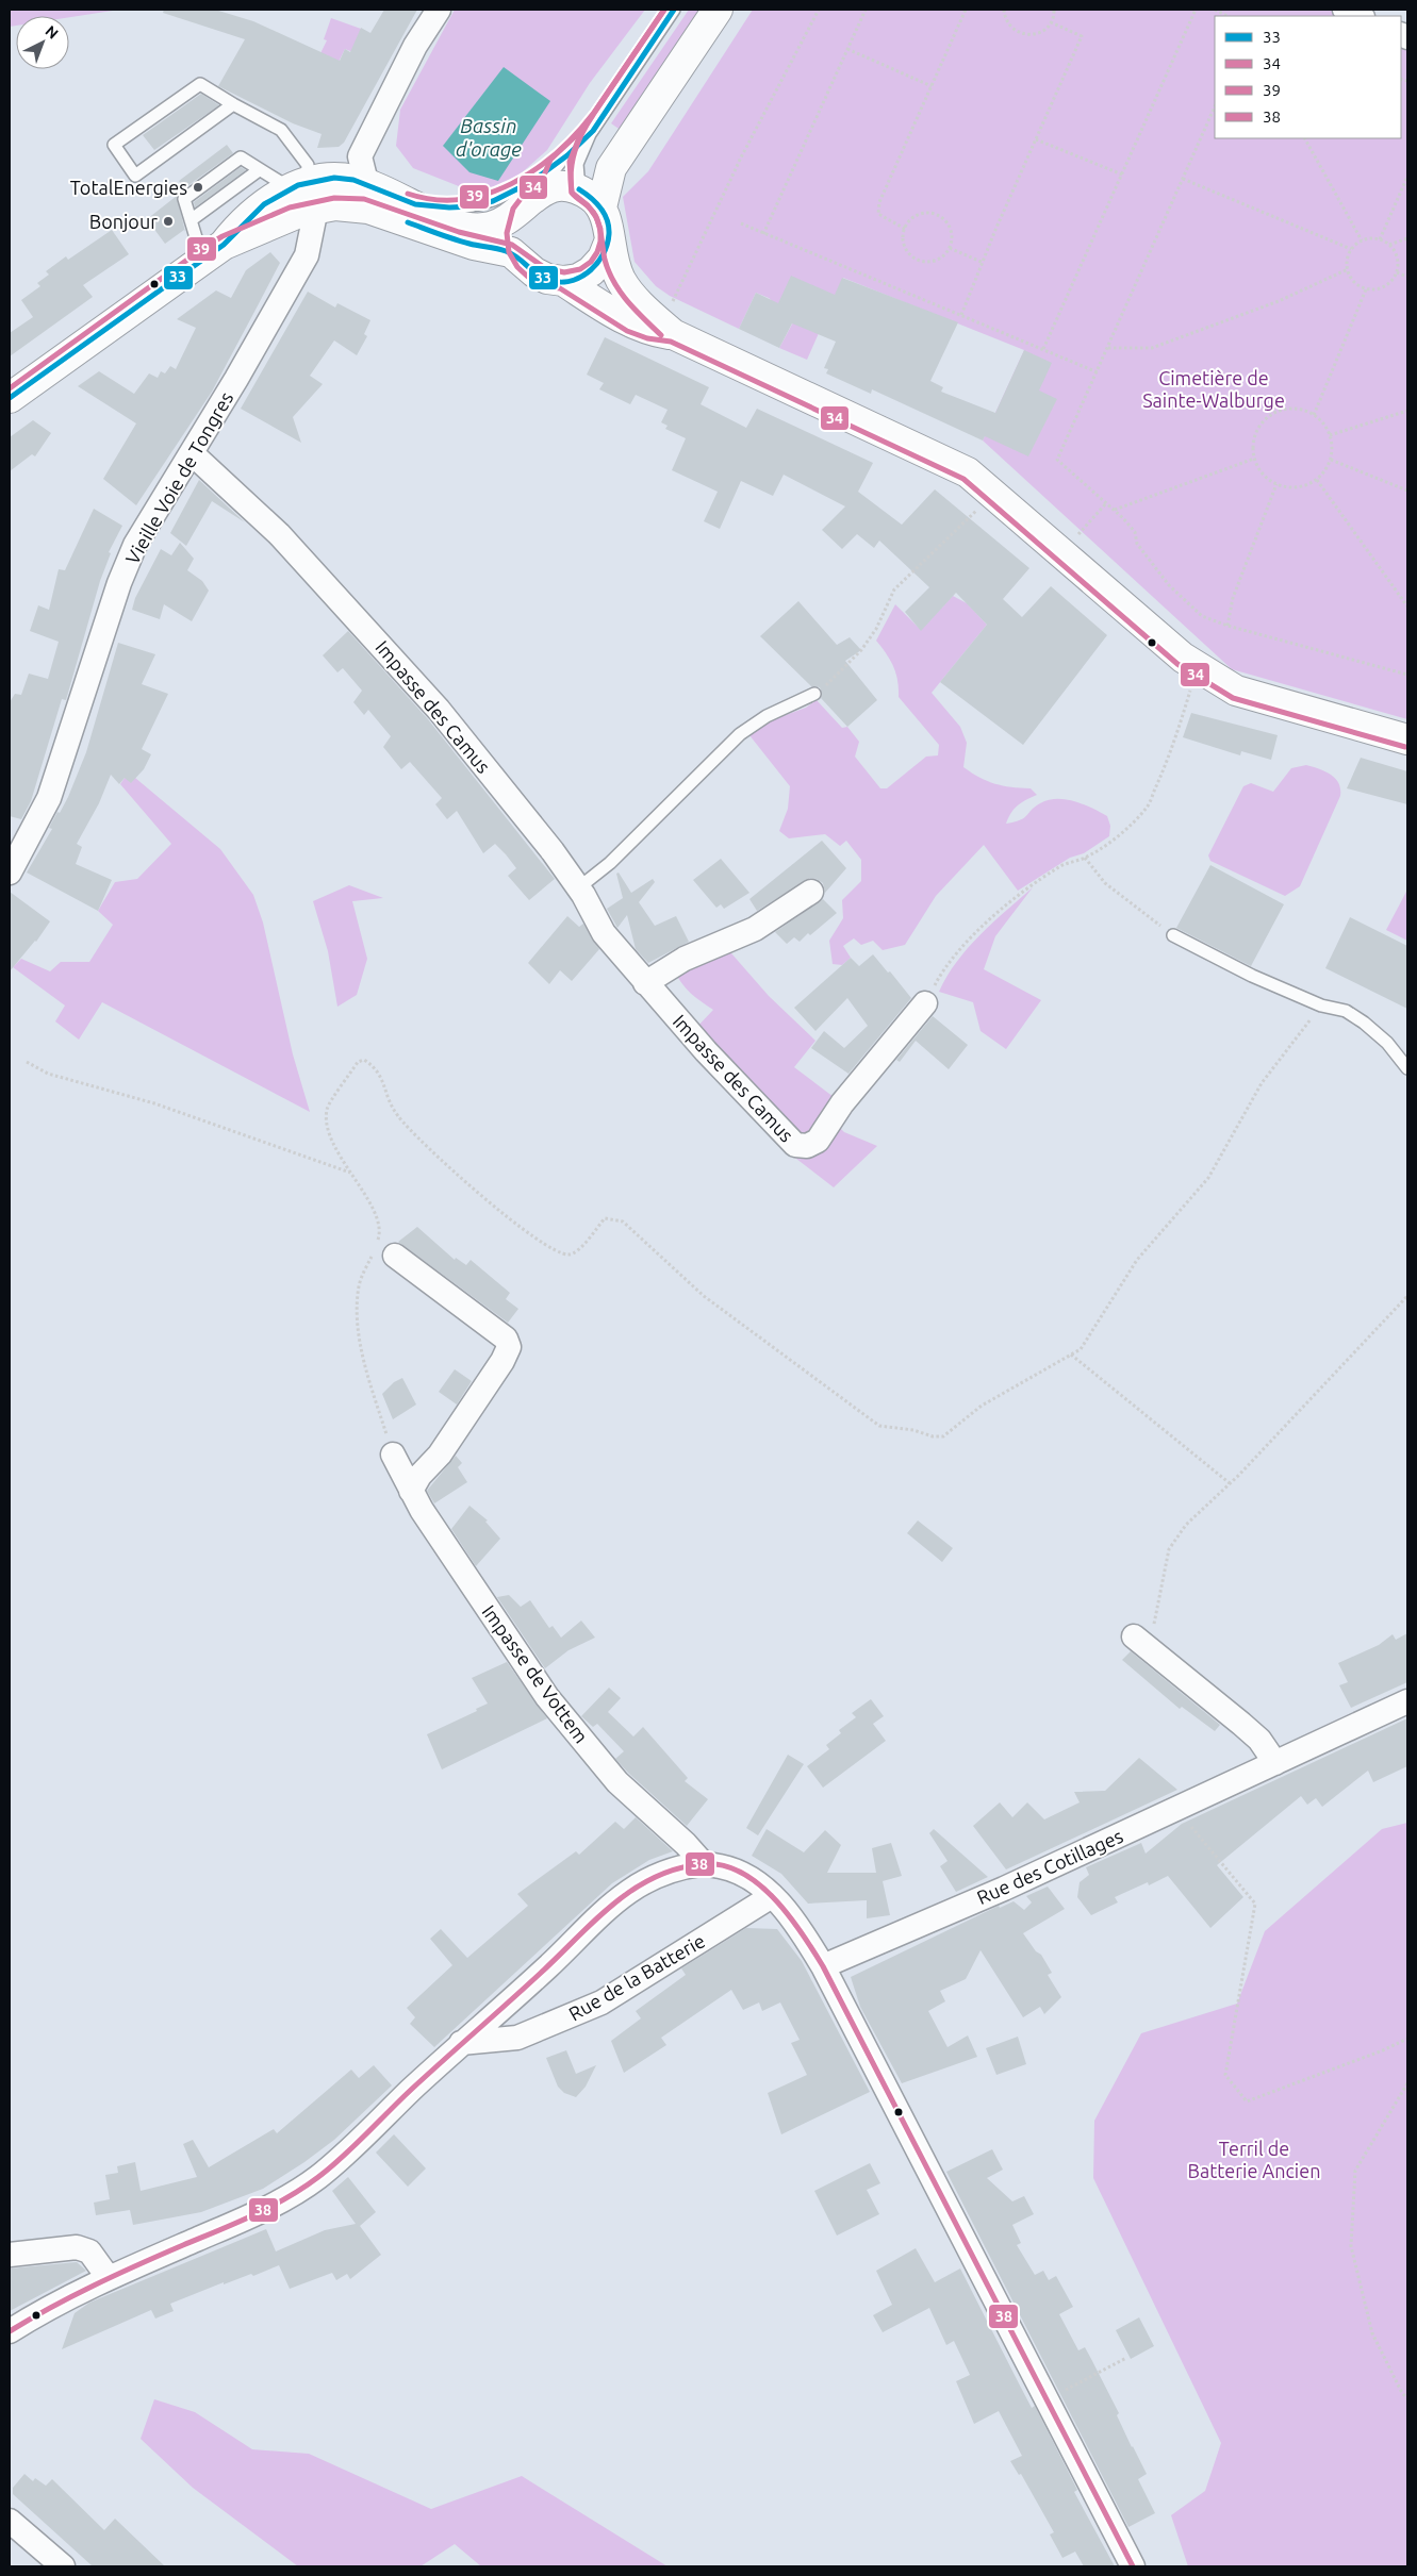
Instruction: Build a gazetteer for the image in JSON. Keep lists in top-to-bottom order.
{
  "streets": {
    "street": [
      "Vieille Voie de Tongres",
      "Impasse des Camus",
      "Impasse de Vottem",
      "Rue des Cotillages",
      "Rue de la Batterie"
    ]
  },
  "crossings": [
    ["Vieille Voie de Tongres", "Impasse des Camus"]
  ],
  "water": ["Bassin d'orage"],
  "parks": ["Cimetière de Sainte-Walburge", "Terril de Batterie Ancien"],
  "places": ["TotalEnergies", "Bonjour"],
  "lines": [
    "transit line 33",
    "transit line 34",
    "transit line 39",
    "transit line 38"
  ],
  "legend": [
    "33",
    "34",
    "39",
    "38"
  ],
  "north": "top right"
}
